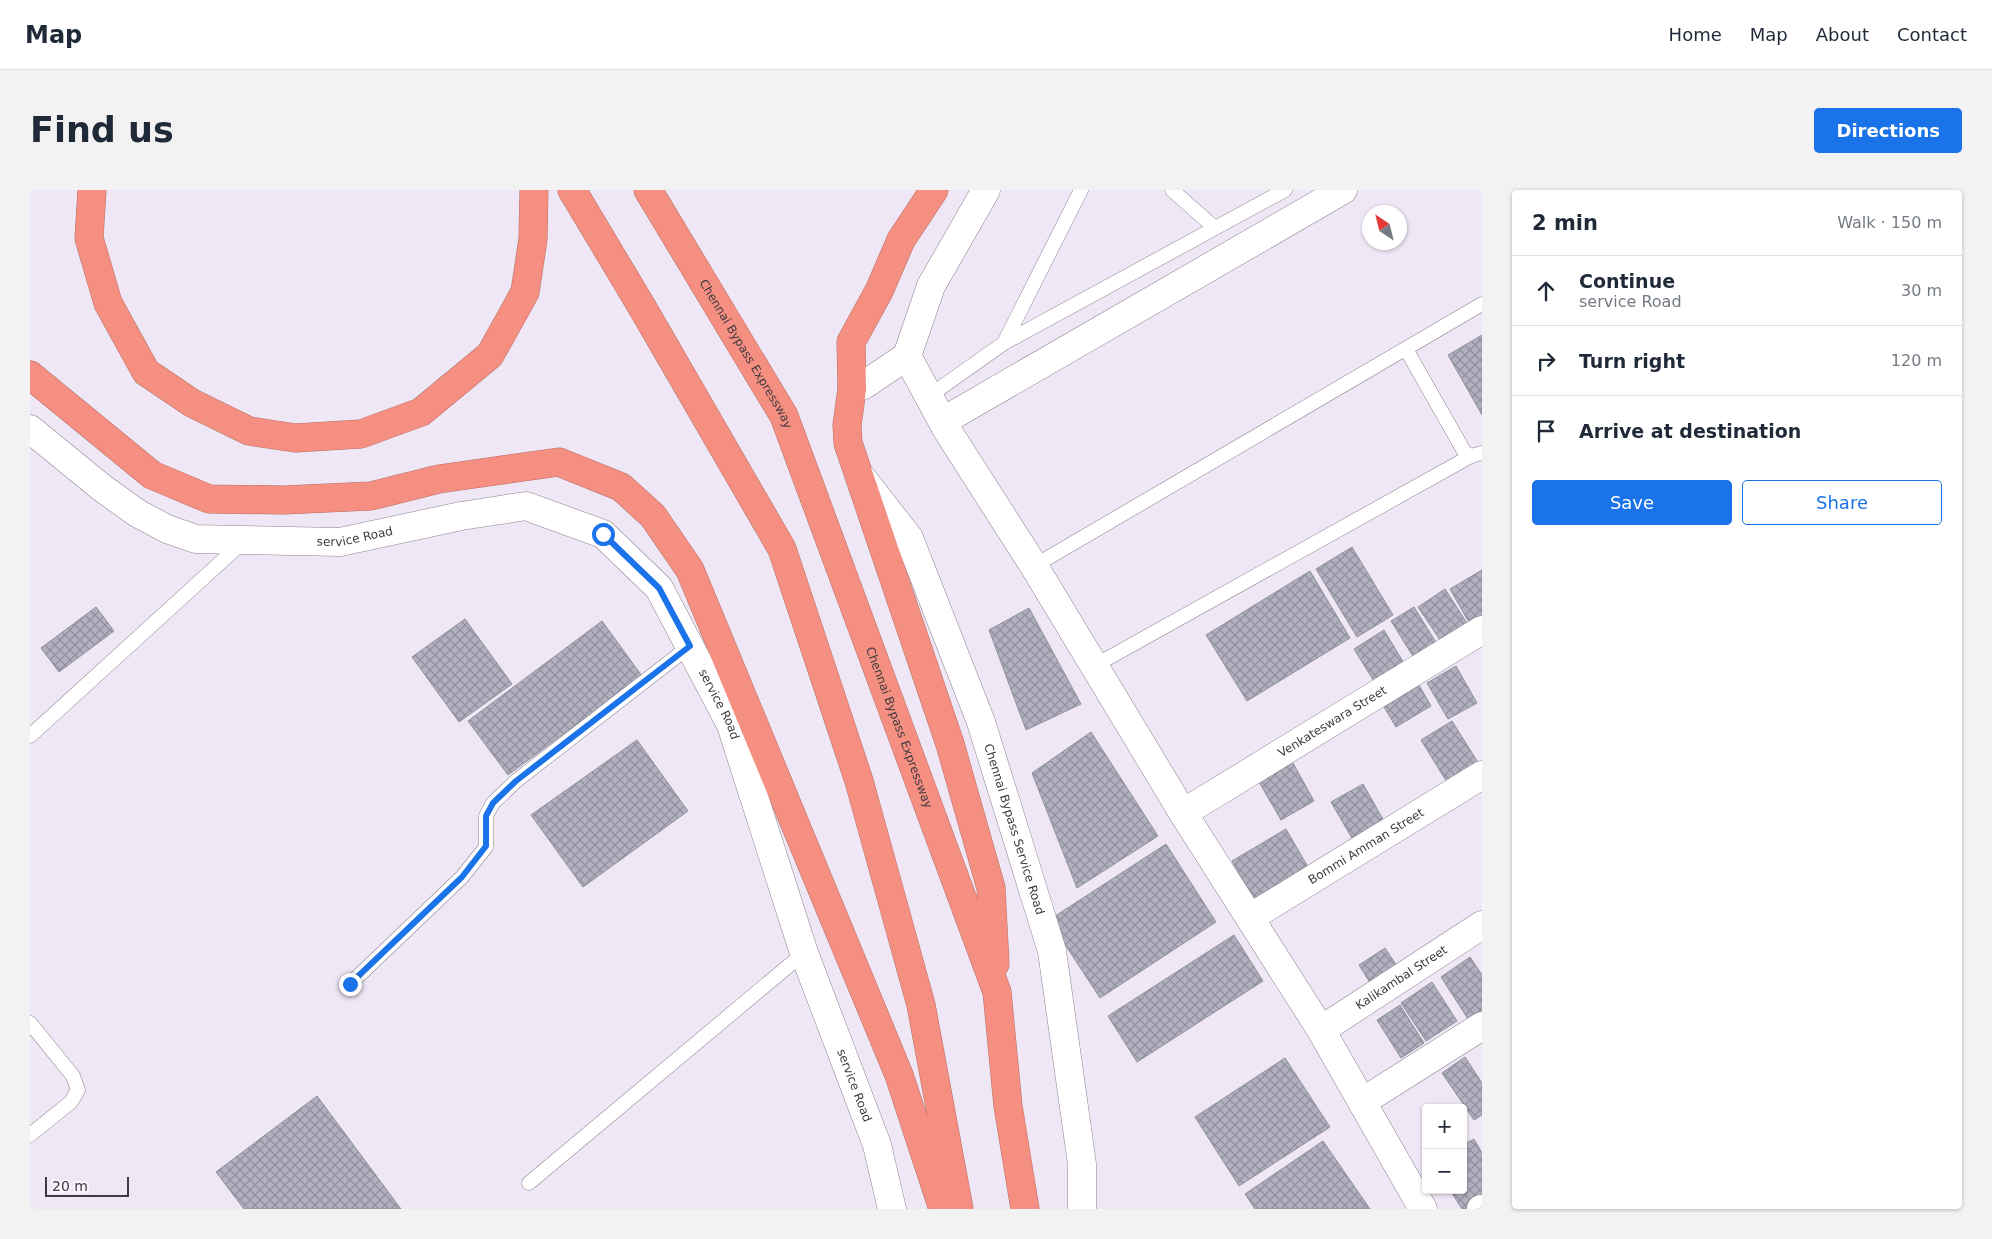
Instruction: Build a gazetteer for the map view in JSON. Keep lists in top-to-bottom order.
{
  "streets": {
    "highway": ["Chennai Bypass Expressway"],
    "street": [
      "service Road",
      "Venkateswara Street",
      "Chennai Bypass Service Road",
      "Bommi Amman Street",
      "Kalikambal Street"
    ]
  },
  "scale_bar": "20 m",
  "north": "top left",
  "page": {
    "header": "Map",
    "nav": [
      "Home",
      "Map",
      "About",
      "Contact"
    ],
    "buttons": [
      "Directions",
      ["Save", "Share"]
    ],
    "title": "Find us",
    "heading": ["2 min", "Walk · 150 m"],
    "list": [
      ["Continue", "service Road", "30 m"],
      ["Turn right", "120 m"],
      "Arrive at destination"
    ],
    "map_buttons": ["+", "−"],
    "scale": "20 m"
  }
}
